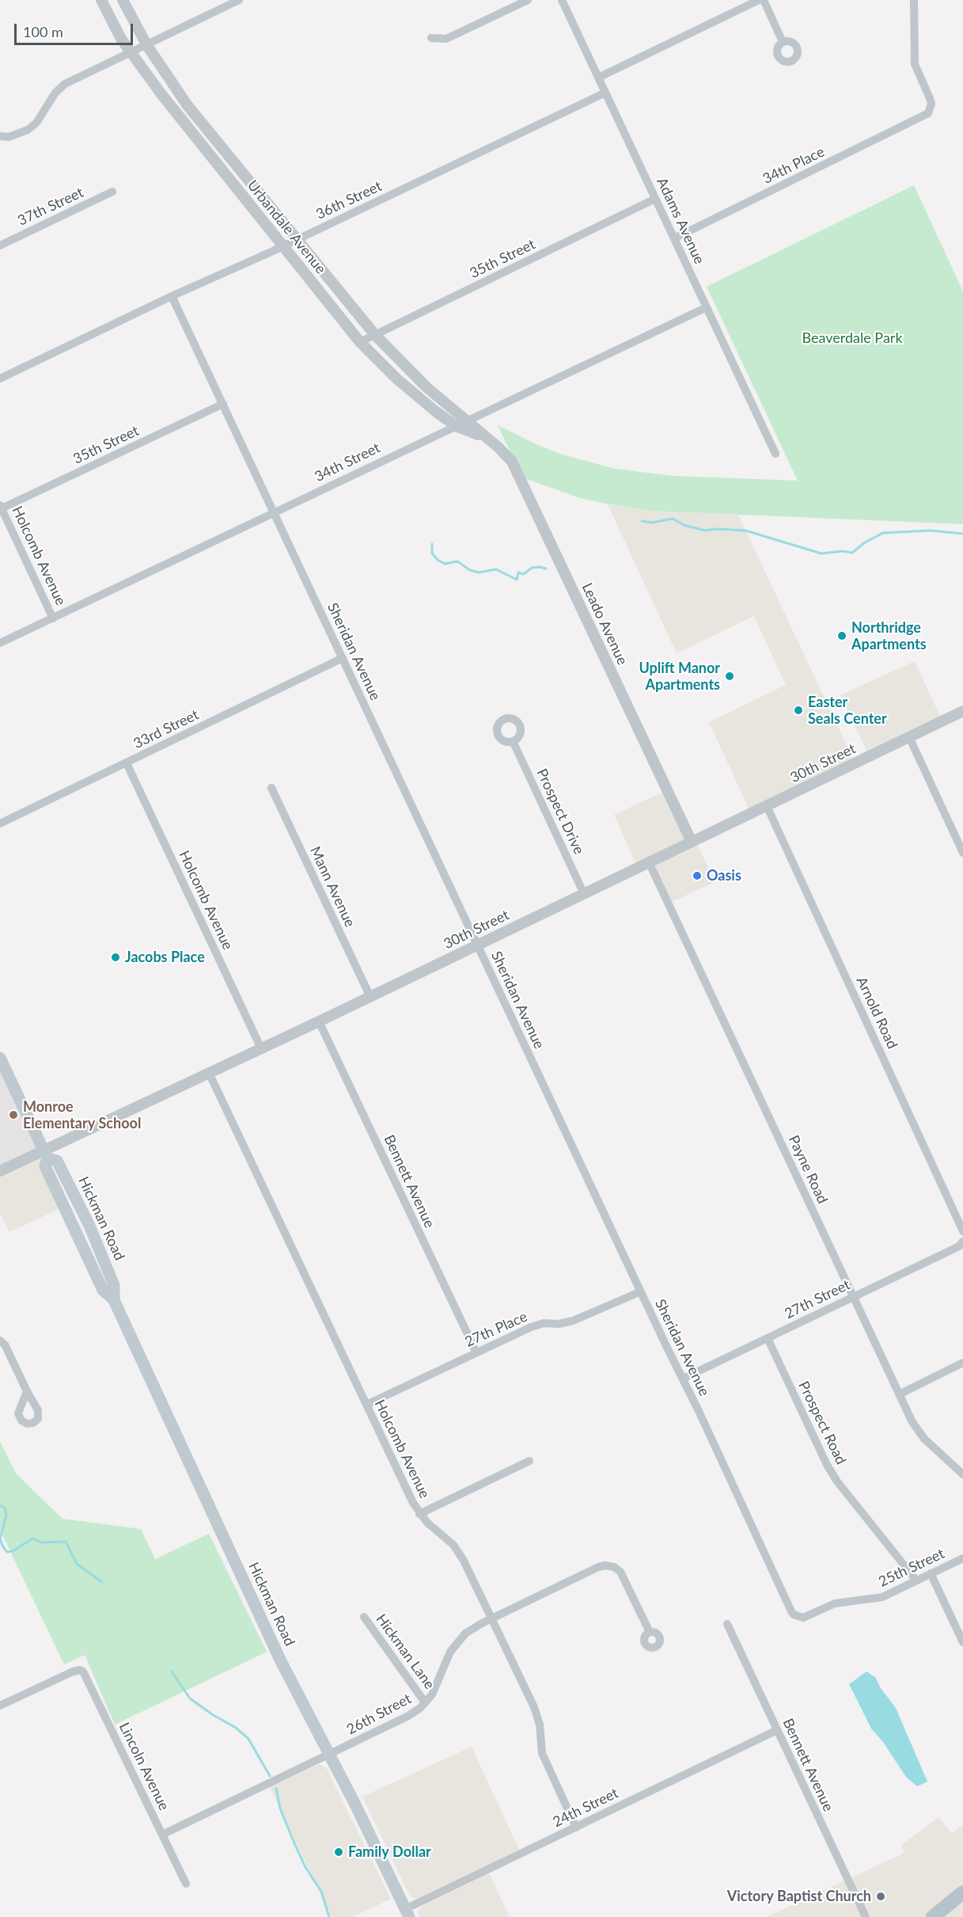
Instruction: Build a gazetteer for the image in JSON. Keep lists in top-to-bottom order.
{
  "streets": {
    "main road": ["Hickman Road"],
    "street": [
      "34th Place",
      "36th Street",
      "37th Street",
      "Adams Avenue",
      "Urbandale Avenue",
      "35th Street",
      "34th Street",
      "Holcomb Avenue",
      "Leado Avenue",
      "Sheridan Avenue",
      "33rd Street",
      "30th Street",
      "Prospect Drive",
      "Mann Avenue",
      "Arnold Road",
      "Payne Road",
      "Bennett Avenue",
      "27th Street",
      "27th Place",
      "Prospect Road",
      "25th Street",
      "Hickman Lane",
      "26th Street",
      "Lincoln Avenue",
      "24th Street"
    ]
  },
  "crossings": [
    ["34th Place", "Adams Avenue"],
    ["36th Street", "Adams Avenue"],
    ["36th Street", "Urbandale Avenue"],
    ["36th Street", "Sheridan Avenue"],
    ["Adams Avenue", "35th Street"],
    ["Adams Avenue", "34th Street"],
    ["Urbandale Avenue", "35th Street"],
    ["Urbandale Avenue", "34th Street"],
    ["Urbandale Avenue", "Leado Avenue"],
    ["35th Street", "Holcomb Avenue"],
    ["35th Street", "Sheridan Avenue"],
    ["34th Street", "Holcomb Avenue"],
    ["34th Street", "Sheridan Avenue"],
    ["Holcomb Avenue", "33rd Street"],
    ["Holcomb Avenue", "30th Street"],
    ["Holcomb Avenue", "27th Place"],
    ["Holcomb Avenue", "26th Street"],
    ["Holcomb Avenue", "24th Street"],
    ["Leado Avenue", "30th Street"],
    ["Sheridan Avenue", "33rd Street"],
    ["Sheridan Avenue", "30th Street"],
    ["Sheridan Avenue", "27th Street"],
    ["Sheridan Avenue", "27th Place"],
    ["Sheridan Avenue", "25th Street"],
    ["30th Street", "Prospect Drive"],
    ["30th Street", "Mann Avenue"],
    ["30th Street", "Arnold Road"],
    ["30th Street", "Payne Road"],
    ["30th Street", "Bennett Avenue"],
    ["30th Street", "Hickman Road"],
    ["Payne Road", "27th Street"],
    ["Bennett Avenue", "27th Place"],
    ["Bennett Avenue", "24th Street"],
    ["Hickman Road", "26th Street"],
    ["Hickman Road", "24th Street"],
    ["27th Street", "Prospect Road"],
    ["Prospect Road", "25th Street"],
    ["Hickman Lane", "26th Street"],
    ["26th Street", "Lincoln Avenue"]
  ],
  "parks": ["Beaverdale Park"],
  "places": [
    "Northridge Apartments",
    "Uplift Manor Apartments",
    "Easter Seals Center",
    "Oasis",
    "Jacobs Place",
    "Monroe Elementary School",
    "Family Dollar",
    "Victory Baptist Church"
  ],
  "scale_bar": "100 m"
}
